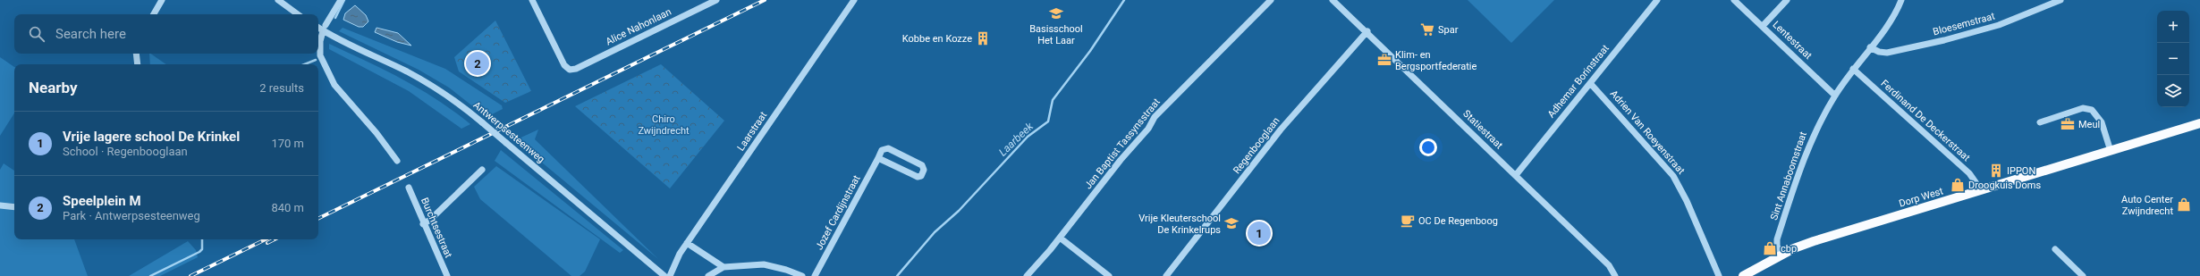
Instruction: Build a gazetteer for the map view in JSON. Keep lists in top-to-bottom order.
{
  "streets": {
    "main road": ["Dorp West"],
    "street": [
      "Bloesemstraat",
      "Alice Nahonlaan",
      "Lentestraat",
      "Adhemar Borinstraat",
      "Ferdinand De Deckerstraat",
      "Statiestraat",
      "Laarstraat",
      "Antwerpsesteenweg",
      "Adrien Van Roeyenstraat",
      "Jan Baptist Tassynsstraat",
      "Regenbooglaan",
      "Sint Annaboomstraat",
      "Jozef Cardijnstraat",
      "Burchtsestraat"
    ]
  },
  "crossings": [
    ["Bloesemstraat", "Sint Annaboomstraat"],
    ["Lentestraat", "Sint Annaboomstraat"],
    ["Adhemar Borinstraat", "Statiestraat"],
    ["Adhemar Borinstraat", "Adrien Van Roeyenstraat"],
    ["Ferdinand De Deckerstraat", "Sint Annaboomstraat"],
    ["Ferdinand De Deckerstraat", "Dorp West"],
    ["Statiestraat", "Regenbooglaan"],
    ["Sint Annaboomstraat", "Dorp West"]
  ],
  "water": ["Laarbeek"],
  "parks": ["Chiro Zwijndrecht"],
  "places": {
    "school or university": ["Basisschool Het Laar", "Vrije Kleuterschool De Krinkelrups"],
    "supermarket": ["Spar"],
    "building": ["Kobbe en Kozze", "IPPON"],
    "office": ["Klim- en Bergsportfederatie", "Meul"],
    "shop": ["Droogkuis Doms", "Auto Center Zwijndrecht", "cbp"],
    "cafe": ["OC De Regenboog"]
  },
  "page": {
    "map_buttons": ["+", "−"],
    "search": "Search here",
    "pins": ["2", "1"],
    "heading": ["Nearby", "2 results"],
    "list": [
      {
        "mark": "1",
        "name": "Vrije lagere school De Krinkel",
        "note": "School · Regenbooglaan",
        "value": "170 m"
      },
      {
        "mark": "2",
        "name": "Speelplein M",
        "note": "Park · Antwerpsesteenweg",
        "value": "840 m"
      }
    ]
  }
}
